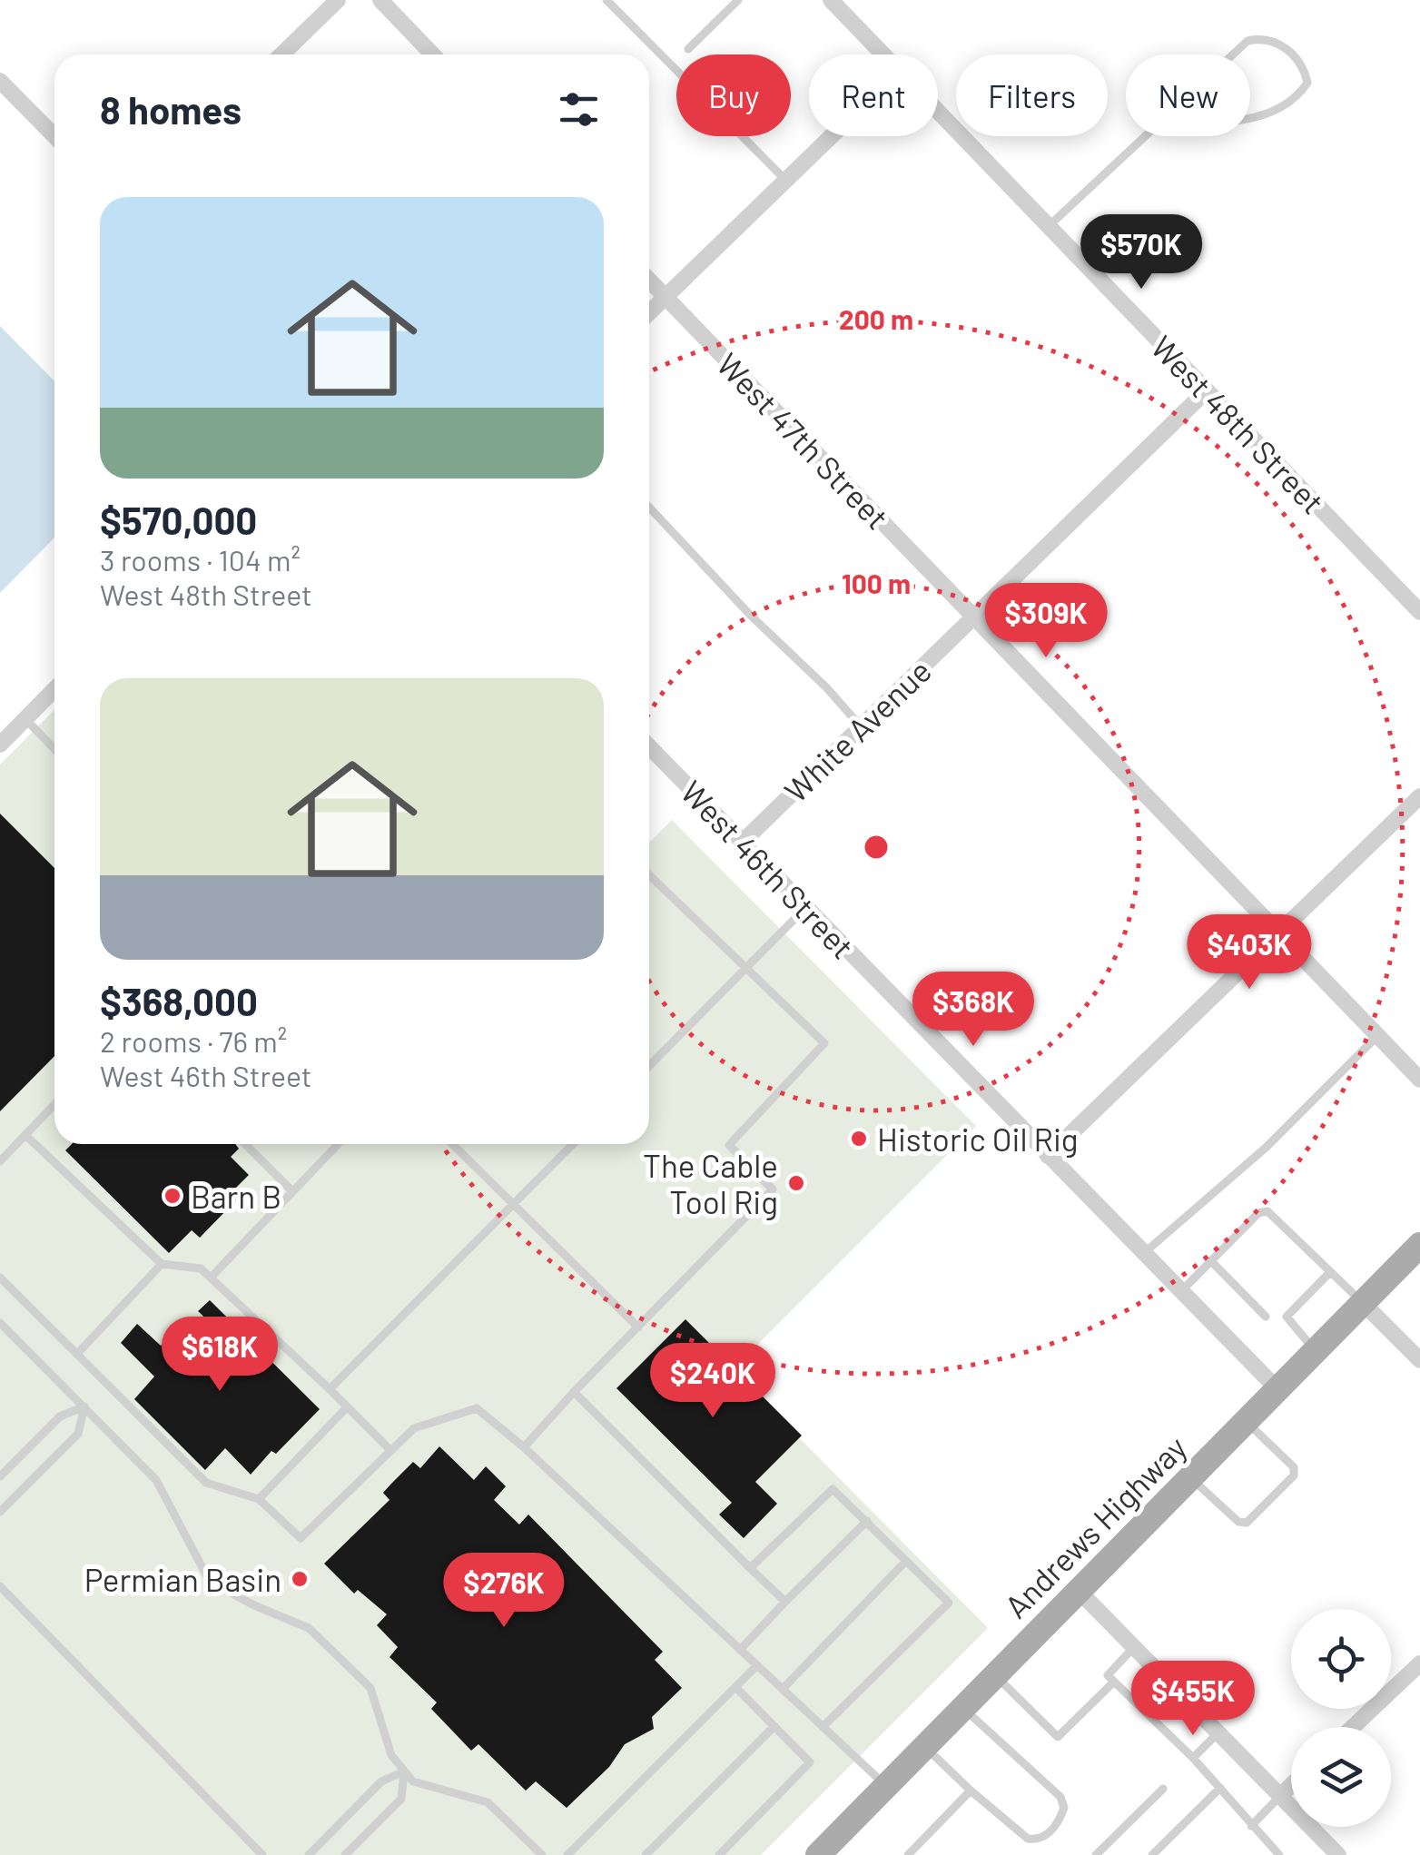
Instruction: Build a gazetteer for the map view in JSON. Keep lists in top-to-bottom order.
{
  "streets": {
    "main road": ["Andrews Highway"],
    "street": [
      "West 48th Street",
      "West 47th Street",
      "White Avenue",
      "West 46th Street"
    ]
  },
  "crossings": [
    ["West 48th Street", "White Avenue"],
    ["West 47th Street", "White Avenue"],
    ["White Avenue", "West 46th Street"],
    ["West 46th Street", "Andrews Highway"]
  ],
  "places": [
    "Historic Oil Rig",
    "The Cable Tool Rig",
    "Barn B",
    "Permian Basin"
  ],
  "page": {
    "chip": [
      "Buy",
      "Rent",
      "Filters",
      "New"
    ],
    "heading": "8 homes",
    "list": [
      {
        "name": "$570,000",
        "note": "3 rooms · 104 m² · West 48th Street"
      },
      {
        "name": "$368,000",
        "note": "2 rooms · 76 m² · West 46th Street"
      }
    ],
    "price": [
      "$570K",
      "$309K",
      "$403K",
      "$368K",
      "$618K",
      "$240K",
      "$276K",
      "$455K"
    ]
  },
  "rings": ["200 m", "100 m"]
}
